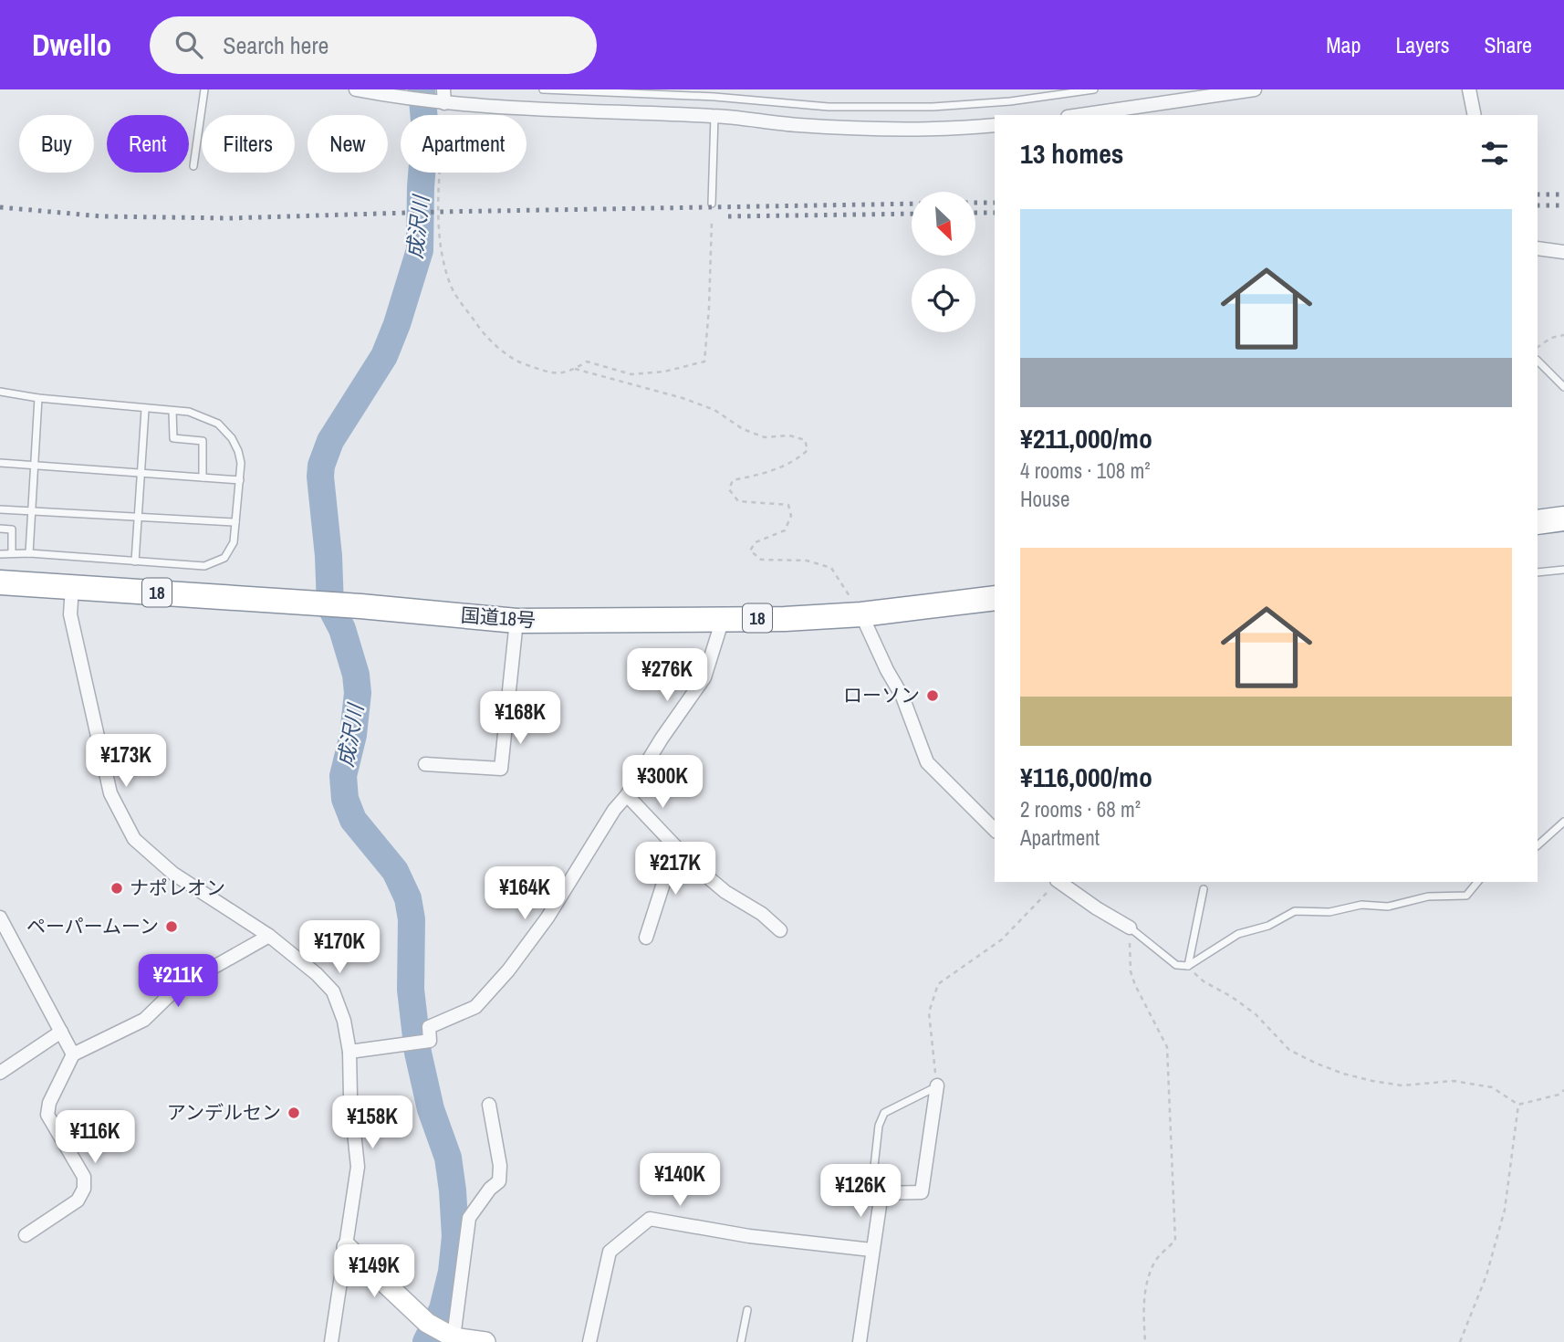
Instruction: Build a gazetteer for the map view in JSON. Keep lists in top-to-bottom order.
{
  "streets": {
    "highway": ["18", "国道18号"]
  },
  "water": ["成沢川"],
  "places": [
    "ローソン",
    "ナポレオン",
    "ペーパームーン",
    "アンデルセン"
  ],
  "north": "bottom right",
  "page": {
    "header": "Dwello",
    "search": "Search here",
    "nav": ["Map", "Layers", "Share"],
    "chip": [
      "Buy",
      "Rent",
      "Filters",
      "New",
      "Apartment"
    ],
    "heading": "13 homes",
    "list": [
      {
        "name": "¥211,000/mo",
        "note": "4 rooms · 108 m² · House"
      },
      {
        "name": "¥116,000/mo",
        "note": "2 rooms · 68 m² · Apartment"
      }
    ],
    "price": [
      "¥276K",
      "¥168K",
      "¥173K",
      "¥300K",
      "¥217K",
      "¥164K",
      "¥170K",
      "¥211K",
      "¥158K",
      "¥116K",
      "¥140K",
      "¥126K",
      "¥149K"
    ]
  }
}
